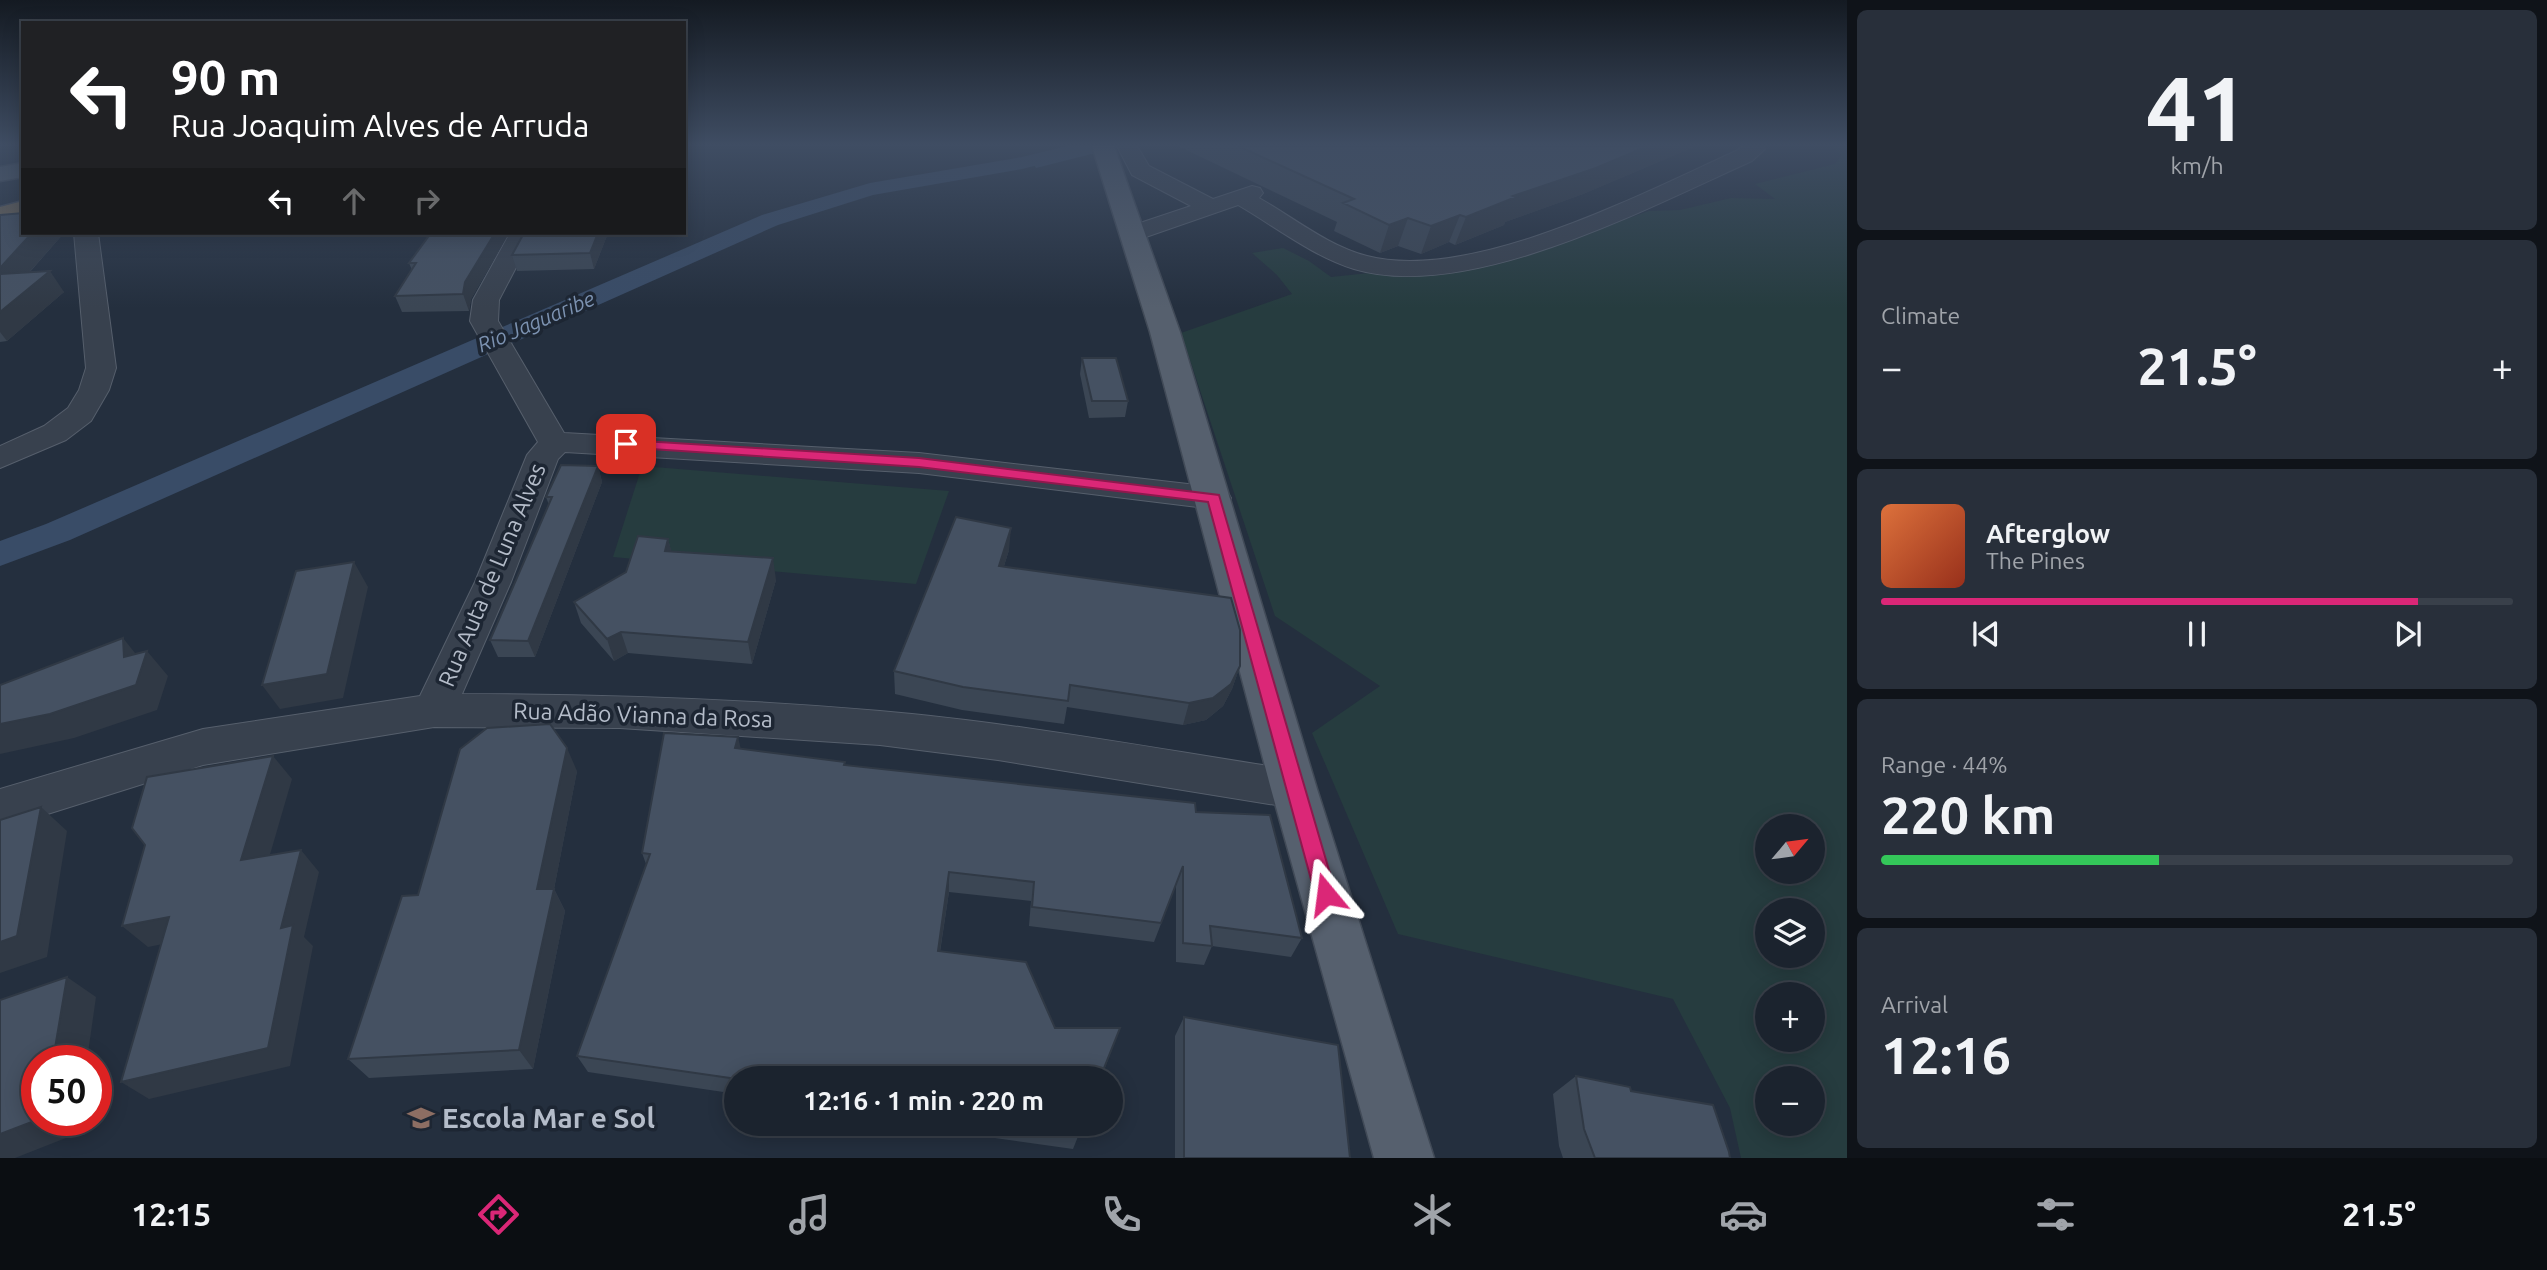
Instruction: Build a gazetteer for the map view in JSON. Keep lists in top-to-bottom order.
{
  "streets": {
    "street": ["Rua Auta de Luna Alves", "Rua Adão Vianna da Rosa"]
  },
  "crossings": [
    ["Rua Auta de Luna Alves", "Rua Adão Vianna da Rosa"]
  ],
  "water": ["Rio Jaguaribe"],
  "places": {
    "school or university": ["Escola Mar e Sol"]
  },
  "north": "top right",
  "page": {
    "tile": [
      ["41", "km/h"],
      "Climate",
      ["Range · 44%", "220 km"],
      ["Arrival", "12:16"]
    ],
    "turn": ["90 m", "Rua Joaquim Alves de Arruda"],
    "heat": ["−", "21.5°", "+"],
    "song": ["Afterglow", "The Pines"],
    "map_buttons": ["+", "−"],
    "limit": "50",
    "trip": "12:16 · 1 min · 220 m",
    "tabs": ["12:15", "21.5°"]
  }
}
